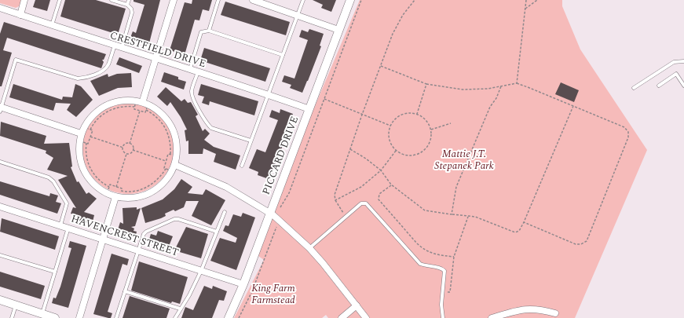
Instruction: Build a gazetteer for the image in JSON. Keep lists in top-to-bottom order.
{
  "streets": {
    "street": ["CRESTFIELD DRIVE", "PICCARD DRIVE", "HAVENCREST STREET"]
  },
  "crossings": [
    ["CRESTFIELD DRIVE", "PICCARD DRIVE"],
    ["PICCARD DRIVE", "HAVENCREST STREET"]
  ],
  "parks": ["Mattie J.T. Stepanek Park", "King Farm Farmstead"]
}
